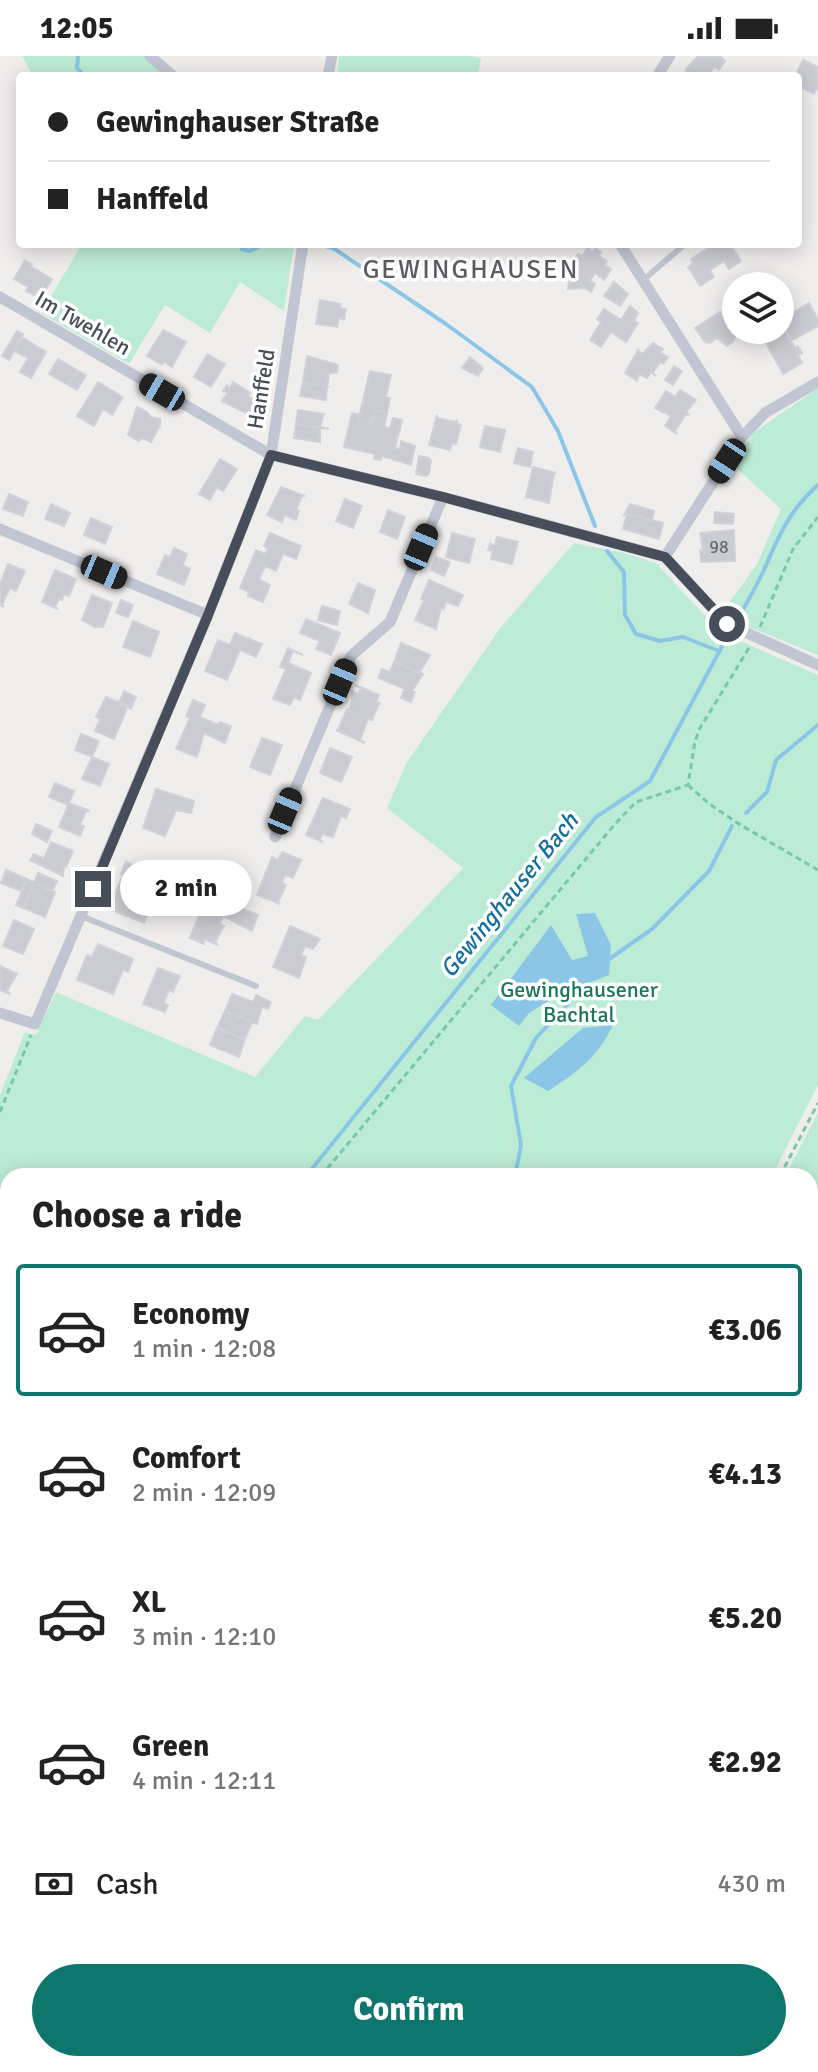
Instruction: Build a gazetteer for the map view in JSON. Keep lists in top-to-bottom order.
{
  "streets": {
    "street": ["Im Twehlen", "Hanffeld"]
  },
  "crossings": [
    ["Im Twehlen", "Hanffeld"]
  ],
  "districts": ["GEWINGHAUSEN"],
  "water": ["Gewinghauser Bach"],
  "parks": ["Gewinghausener Bachtal"],
  "house_numbers": ["98"],
  "page": {
    "status": "12:05",
    "banner": ["Gewinghauser Straße", "Hanffeld"],
    "bubble": "2 min",
    "heading": "Choose a ride",
    "list": [
      {
        "name": "Economy",
        "note": "1 min · 12:08",
        "value": "€3.06"
      },
      {
        "name": "Comfort",
        "note": "2 min · 12:09",
        "value": "€4.13"
      },
      {
        "name": "XL",
        "note": "3 min · 12:10",
        "value": "€5.20"
      },
      {
        "name": "Green",
        "note": "4 min · 12:11",
        "value": "€2.92"
      }
    ],
    "pay": ["Cash", "430 m"],
    "buttons": "Confirm"
  }
}
